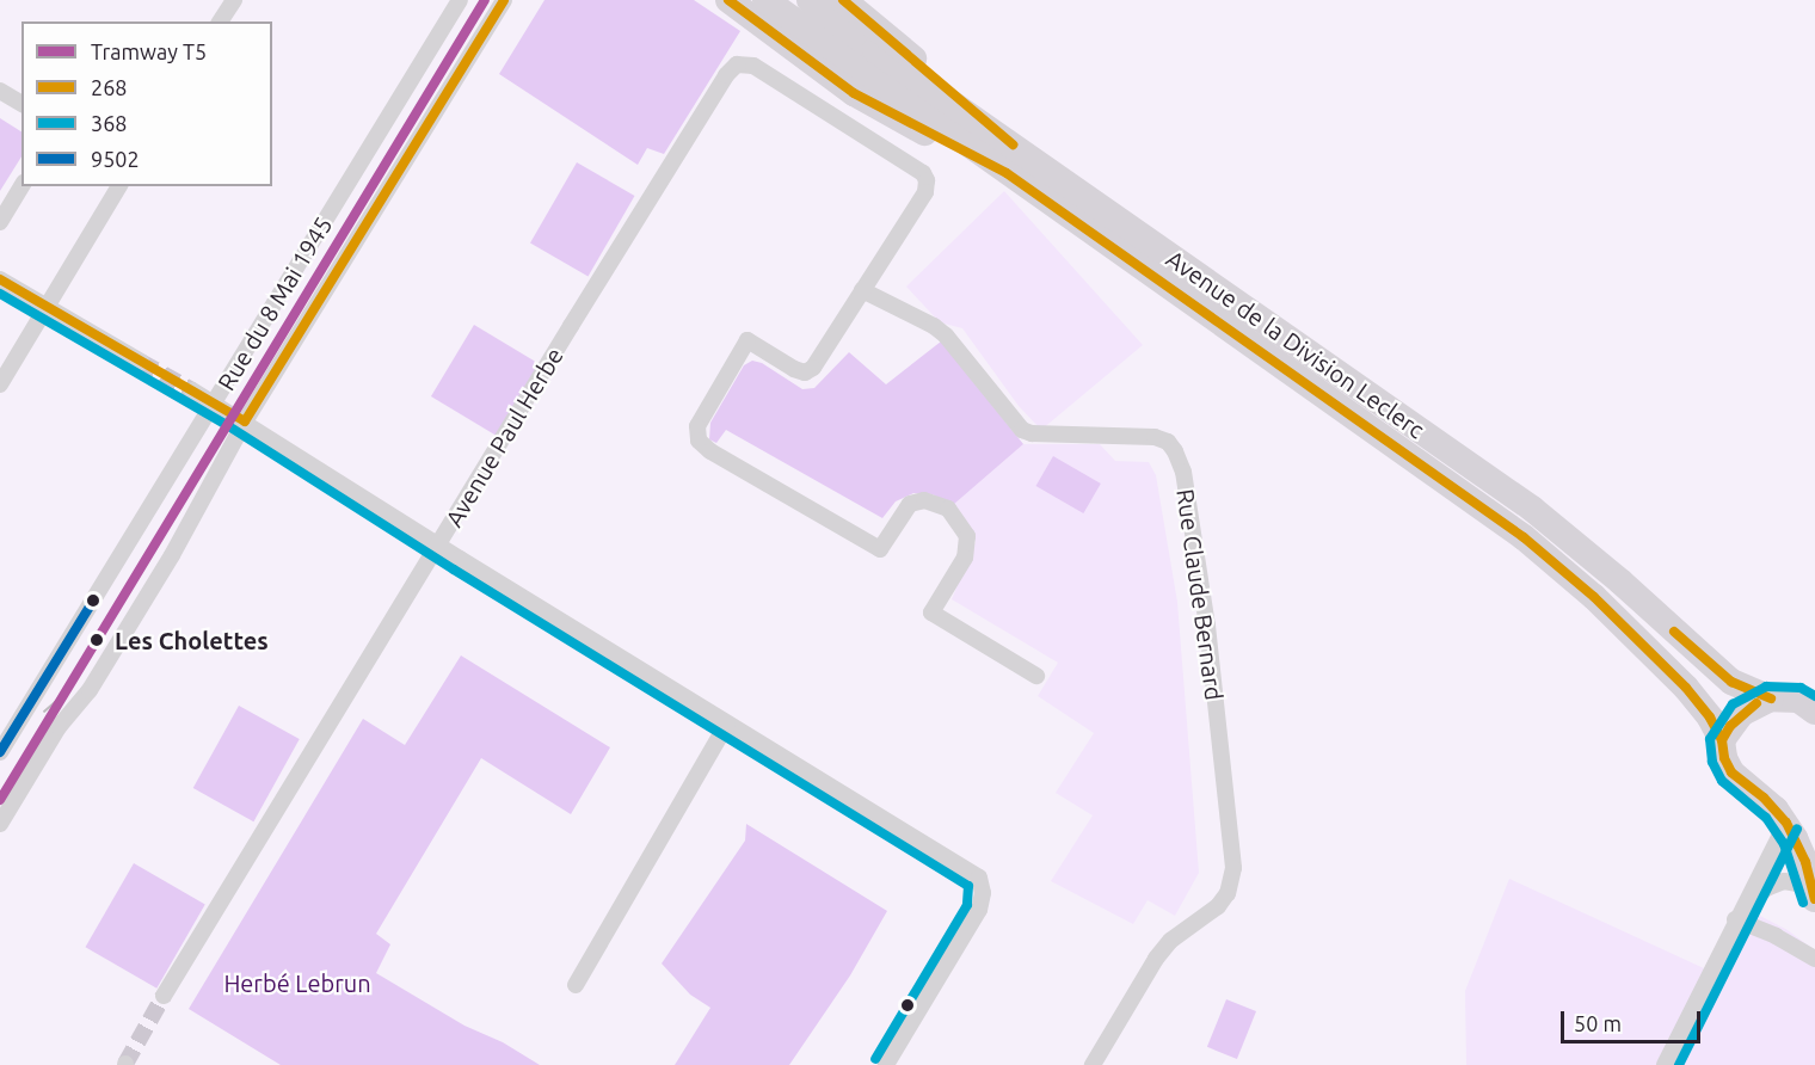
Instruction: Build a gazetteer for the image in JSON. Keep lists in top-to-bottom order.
{
  "streets": {
    "main road": ["Avenue de la Division Leclerc"],
    "street": ["Rue du 8 Mai 1945", "Avenue Paul Herbe", "Rue Claude Bernard"]
  },
  "crossings": [
    ["Avenue Paul Herbe", "Rue Claude Bernard"]
  ],
  "parks": ["Herbé Lebrun"],
  "places": ["Les Cholettes"],
  "lines": [
    "tram line T5",
    "transit line 268",
    "transit line 368",
    "transit line 9502"
  ],
  "legend": [
    "Tramway T5",
    "268",
    "368",
    "9502"
  ],
  "scale_bar": "50 m"
}
